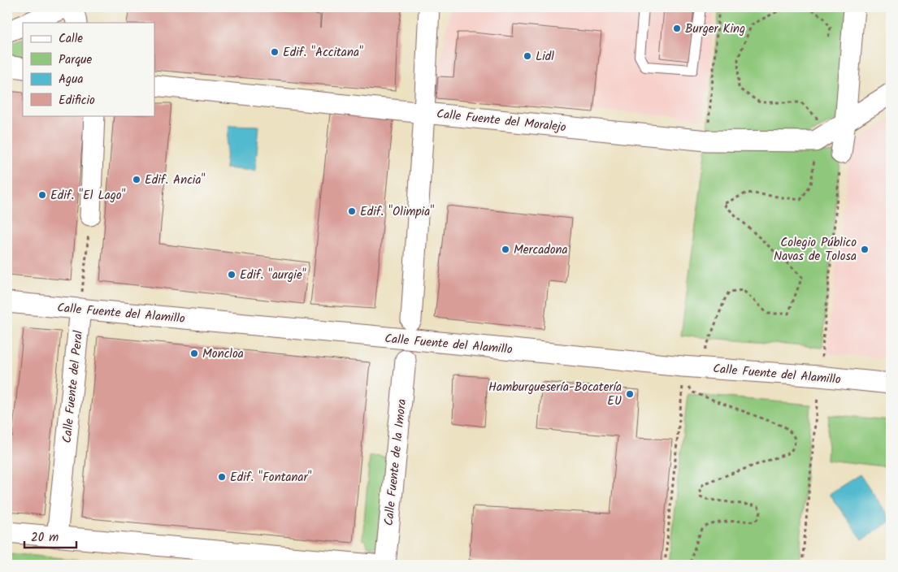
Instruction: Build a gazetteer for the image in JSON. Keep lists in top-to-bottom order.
{
  "streets": {
    "street": [
      "Calle Fuente del Moralejo",
      "Calle Fuente del Alamillo",
      "Calle Fuente del Peral",
      "Calle Fuente de la Imora"
    ]
  },
  "crossings": [
    ["Calle Fuente del Alamillo", "Calle Fuente del Peral"]
  ],
  "places": [
    "Burger King",
    "Edif. \"Accitana\"",
    "Lidl",
    "Edif. Ancia\"",
    "Edif. \"El Lago\"",
    "Edif. \"Olimpia\"",
    "Mercadona",
    "Colegio Público Navas de Tolosa",
    "Edif. \"aurgie\"",
    "Moncloa",
    "Hamburguesería-Bocatería EU",
    "Edif. \"Fontanar\""
  ],
  "legend": [
    "Calle",
    "Parque",
    "Agua",
    "Edificio"
  ],
  "scale_bar": "20 m"
}
